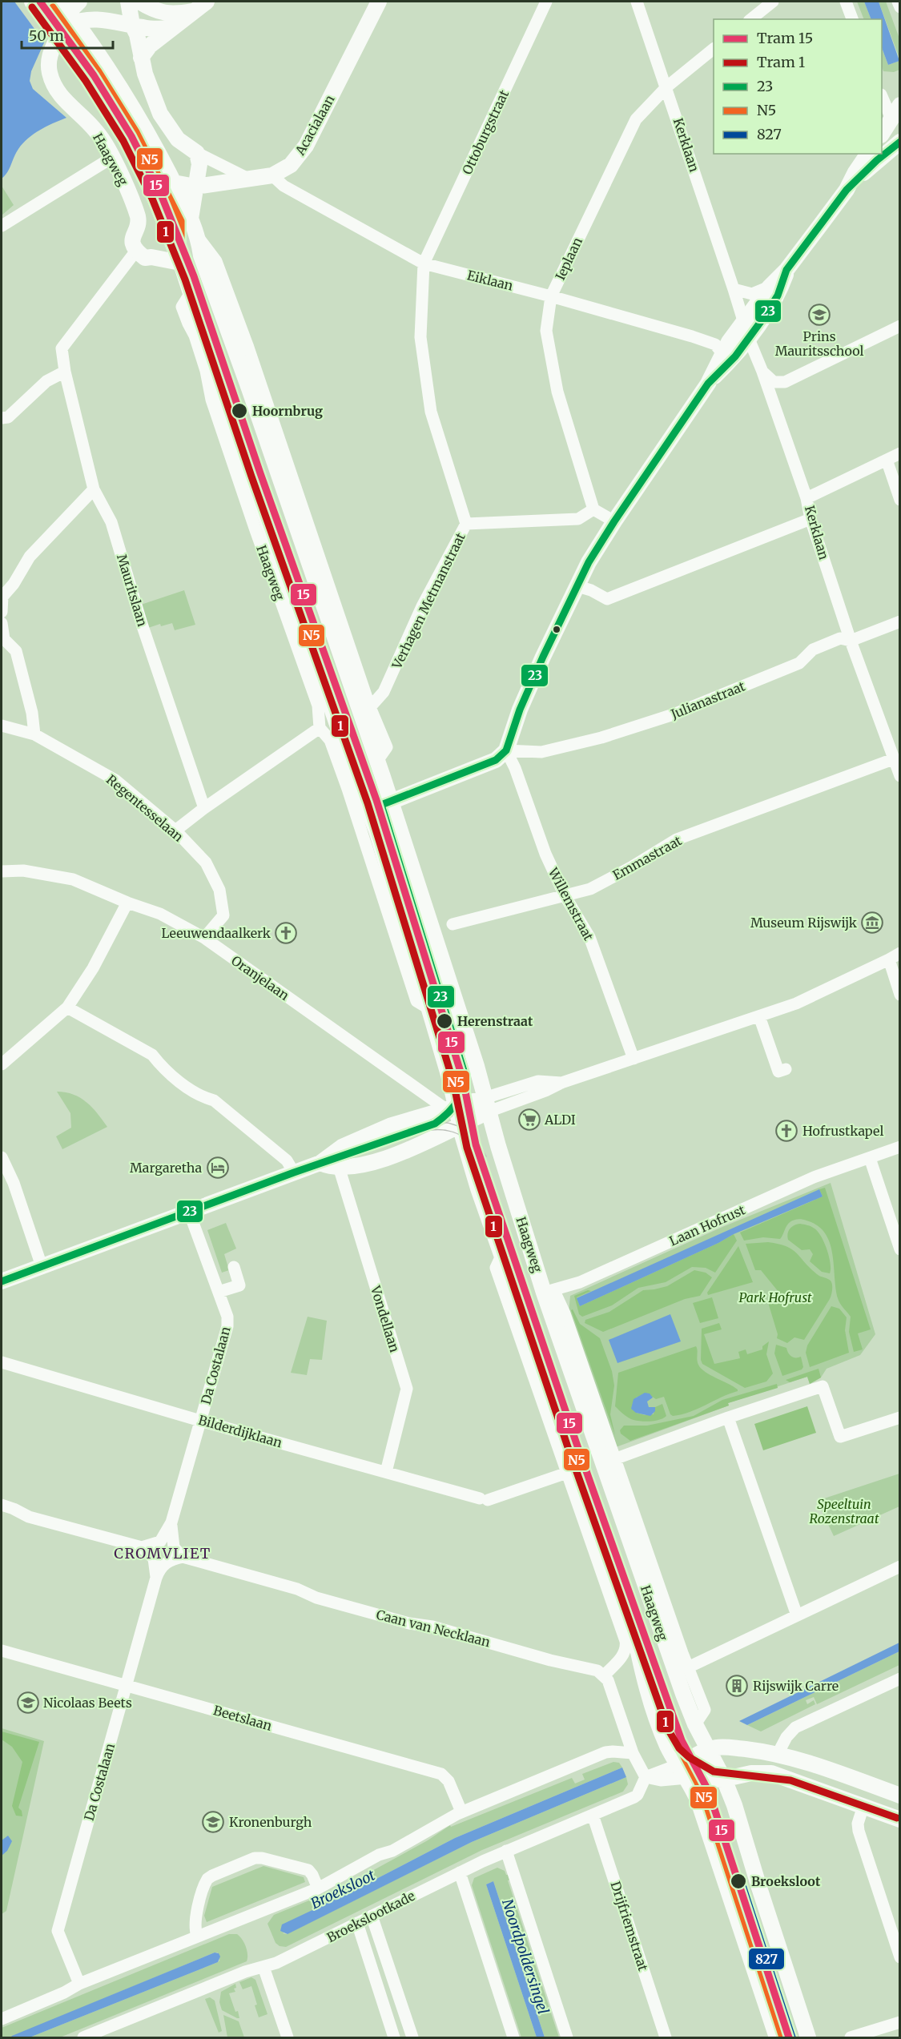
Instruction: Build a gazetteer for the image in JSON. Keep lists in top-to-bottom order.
{
  "streets": {
    "main road": ["Acacialaan", "Haagweg"],
    "street": [
      "Ottoburgstraat",
      "Kerklaan",
      "Ieplaan",
      "Eiklaan",
      "Mauritslaan",
      "Verhagen Metmanstraat",
      "Julianastraat",
      "Regentesselaan",
      "Emmastraat",
      "Willemstraat",
      "Oranjelaan",
      "Laan Hofrust",
      "Vondellaan",
      "Da Costalaan",
      "Bilderdijklaan",
      "Caan van Necklaan",
      "Beetslaan",
      "Broekslootkade",
      "Drijfriemstraat"
    ]
  },
  "crossings": [
    ["Acacialaan", "Haagweg"],
    ["Acacialaan", "Eiklaan"],
    ["Ottoburgstraat", "Eiklaan"],
    ["Ottoburgstraat", "Verhagen Metmanstraat"],
    ["Kerklaan", "Ieplaan"],
    ["Kerklaan", "Julianastraat"],
    ["Kerklaan", "Emmastraat"],
    ["Haagweg", "Mauritslaan"],
    ["Haagweg", "Verhagen Metmanstraat"],
    ["Haagweg", "Oranjelaan"],
    ["Haagweg", "Laan Hofrust"],
    ["Haagweg", "Bilderdijklaan"],
    ["Haagweg", "Caan van Necklaan"],
    ["Ieplaan", "Eiklaan"],
    ["Eiklaan", "Verhagen Metmanstraat"],
    ["Julianastraat", "Willemstraat"],
    ["Regentesselaan", "Oranjelaan"],
    ["Emmastraat", "Willemstraat"],
    ["Vondellaan", "Bilderdijklaan"],
    ["Da Costalaan", "Bilderdijklaan"],
    ["Da Costalaan", "Caan van Necklaan"],
    ["Da Costalaan", "Beetslaan"],
    ["Broekslootkade", "Drijfriemstraat"]
  ],
  "districts": ["CROMVLIET"],
  "water": ["Broeksloot", "Noordpoldersingel"],
  "parks": ["Park Hofrust", "Speeltuin Rozenstraat"],
  "places": {
    "school or university": ["Prins Mauritsschool", "Nicolaas Beets", "Kronenburgh"],
    "other": ["Hoornbrug", "Herenstraat", "Broeksloot"],
    "museum": ["Museum Rijswijk"],
    "church": ["Leeuwendaalkerk", "Hofrustkapel"],
    "supermarket": ["ALDI"],
    "hotel": ["Margaretha"],
    "building": ["Rijswijk Carre"]
  },
  "lines": [
    "tram line 15",
    "tram line 1",
    "transit line N5",
    "transit line 23",
    "transit line 827"
  ],
  "legend": [
    "Tram 15",
    "Tram 1",
    "23",
    "N5",
    "827"
  ],
  "scale_bar": "50 m"
}
